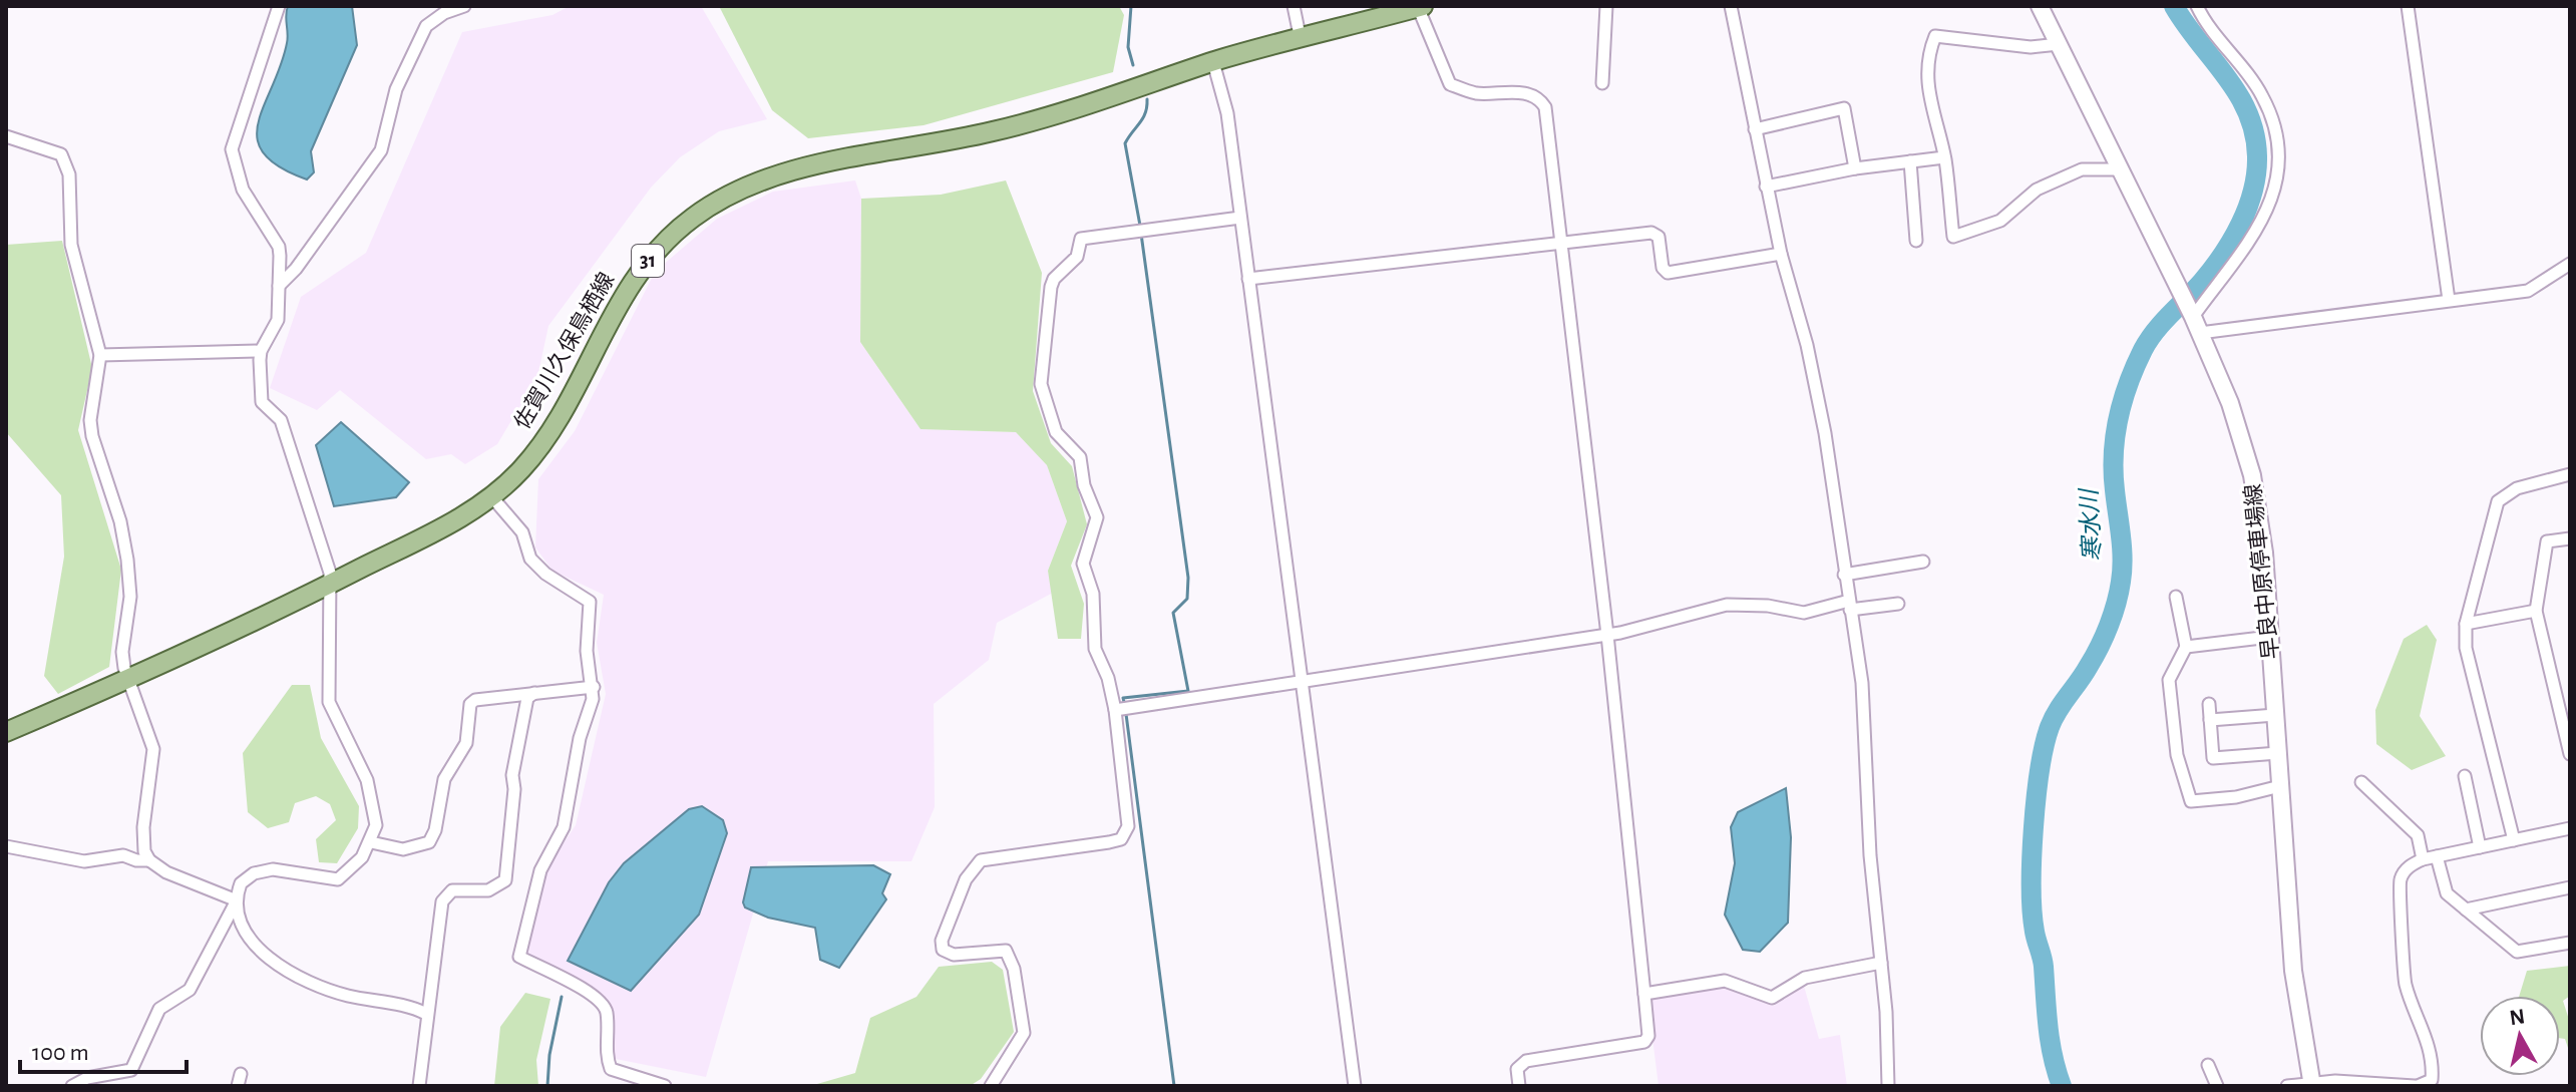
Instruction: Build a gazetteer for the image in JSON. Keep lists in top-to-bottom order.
{
  "streets": {
    "main road": ["31", "佐賀川久保鳥栖線", "早良中原停車場線"]
  },
  "water": ["寒水川"],
  "scale_bar": "100 m",
  "north": "top"
}
